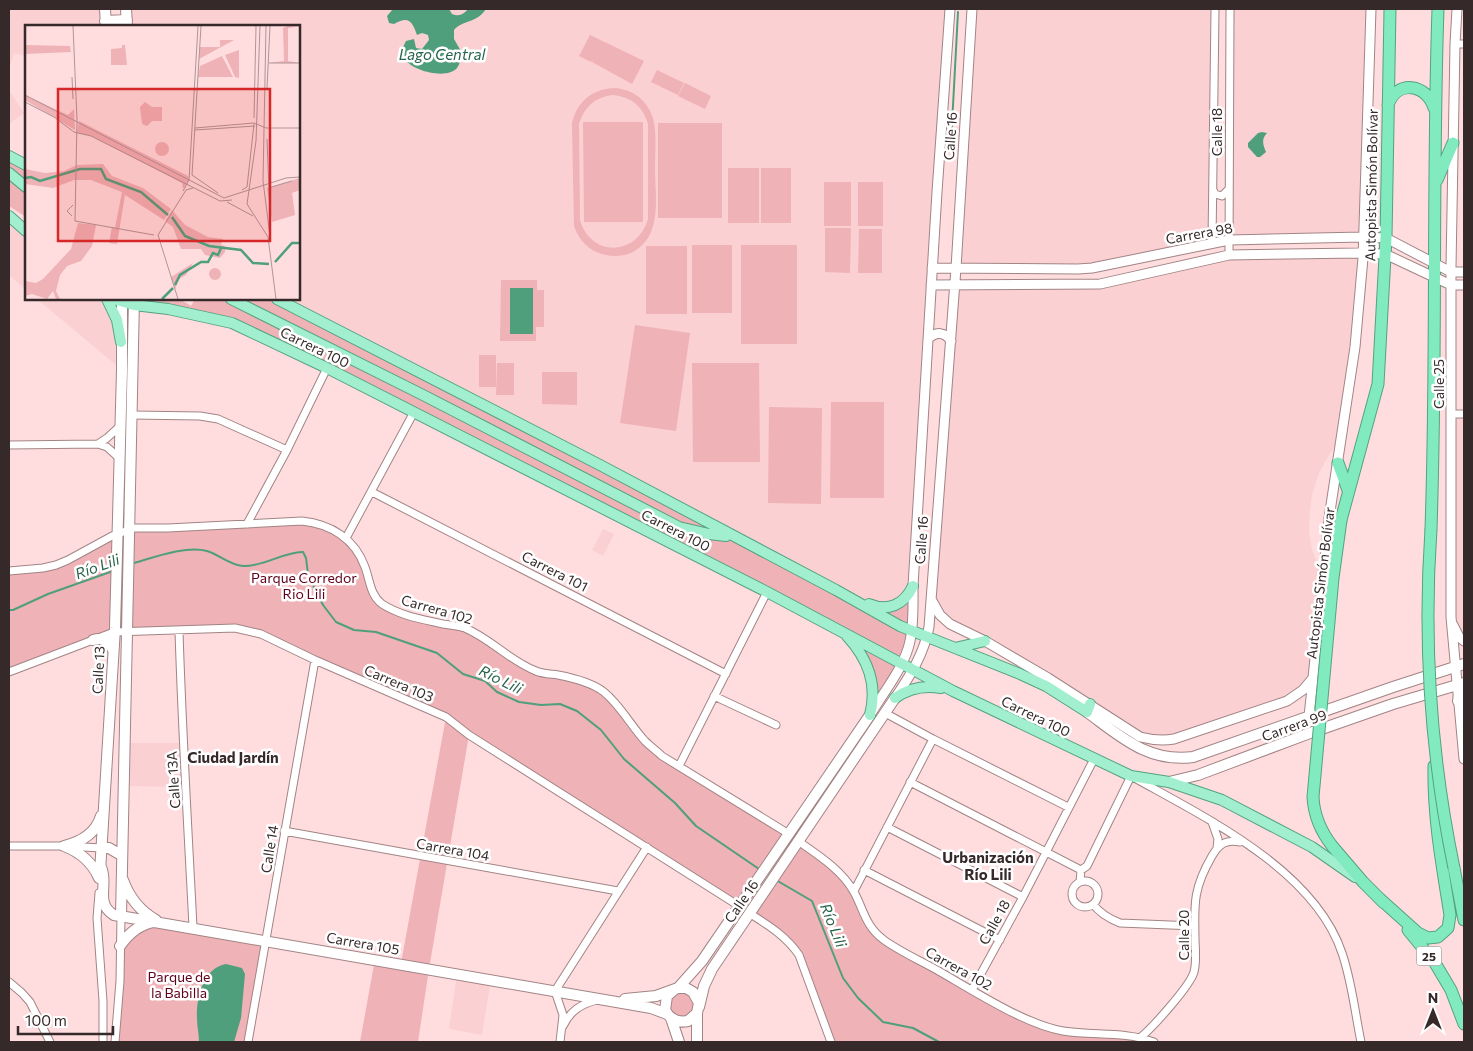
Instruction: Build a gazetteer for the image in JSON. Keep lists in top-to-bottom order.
{
  "streets": {
    "highway": ["Autopista Simón Bolívar", "25"],
    "main road": [
      "Calle 16",
      "Carrera 100",
      "Calle 13",
      "Carrera 99",
      "Carrera 105"
    ],
    "street": [
      "Calle 18",
      "Carrera 98",
      "Calle 25",
      "Carrera 101",
      "Carrera 102",
      "Carrera 103",
      "Calle 13A",
      "Calle 14",
      "Carrera 104",
      "Calle 20"
    ]
  },
  "crossings": [
    ["Calle 18", "Carrera 98"],
    ["Calle 18", "Carrera 100"],
    ["Calle 18", "Carrera 102"],
    ["Calle 16", "Carrera 98"],
    ["Calle 16", "Carrera 100"],
    ["Calle 16", "Carrera 102"],
    ["Calle 16", "Carrera 103"],
    ["Calle 16", "Carrera 105"],
    ["Autopista Simón Bolívar", "Carrera 98"],
    ["Carrera 98", "Calle 25"],
    ["Carrera 100", "Calle 13"],
    ["Carrera 100", "Carrera 99"],
    ["Calle 25", "Carrera 99"],
    ["Carrera 102", "Calle 13"],
    ["Carrera 102", "Calle 20"],
    ["Calle 13", "Carrera 103"],
    ["Calle 13", "Carrera 105"],
    ["Carrera 103", "Calle 13A"],
    ["Carrera 103", "Calle 14"],
    ["Calle 13A", "Carrera 105"],
    ["Calle 14", "Carrera 104"],
    ["Calle 14", "Carrera 105"]
  ],
  "districts": ["Ciudad Jardín", "Urbanización Río Lili"],
  "water": ["Lago Central", "Río Lili"],
  "parks": ["Parque Corredor Rio Lili", "Parque de la Babilla"],
  "scale_bar": "100 m",
  "north": "top"
}
